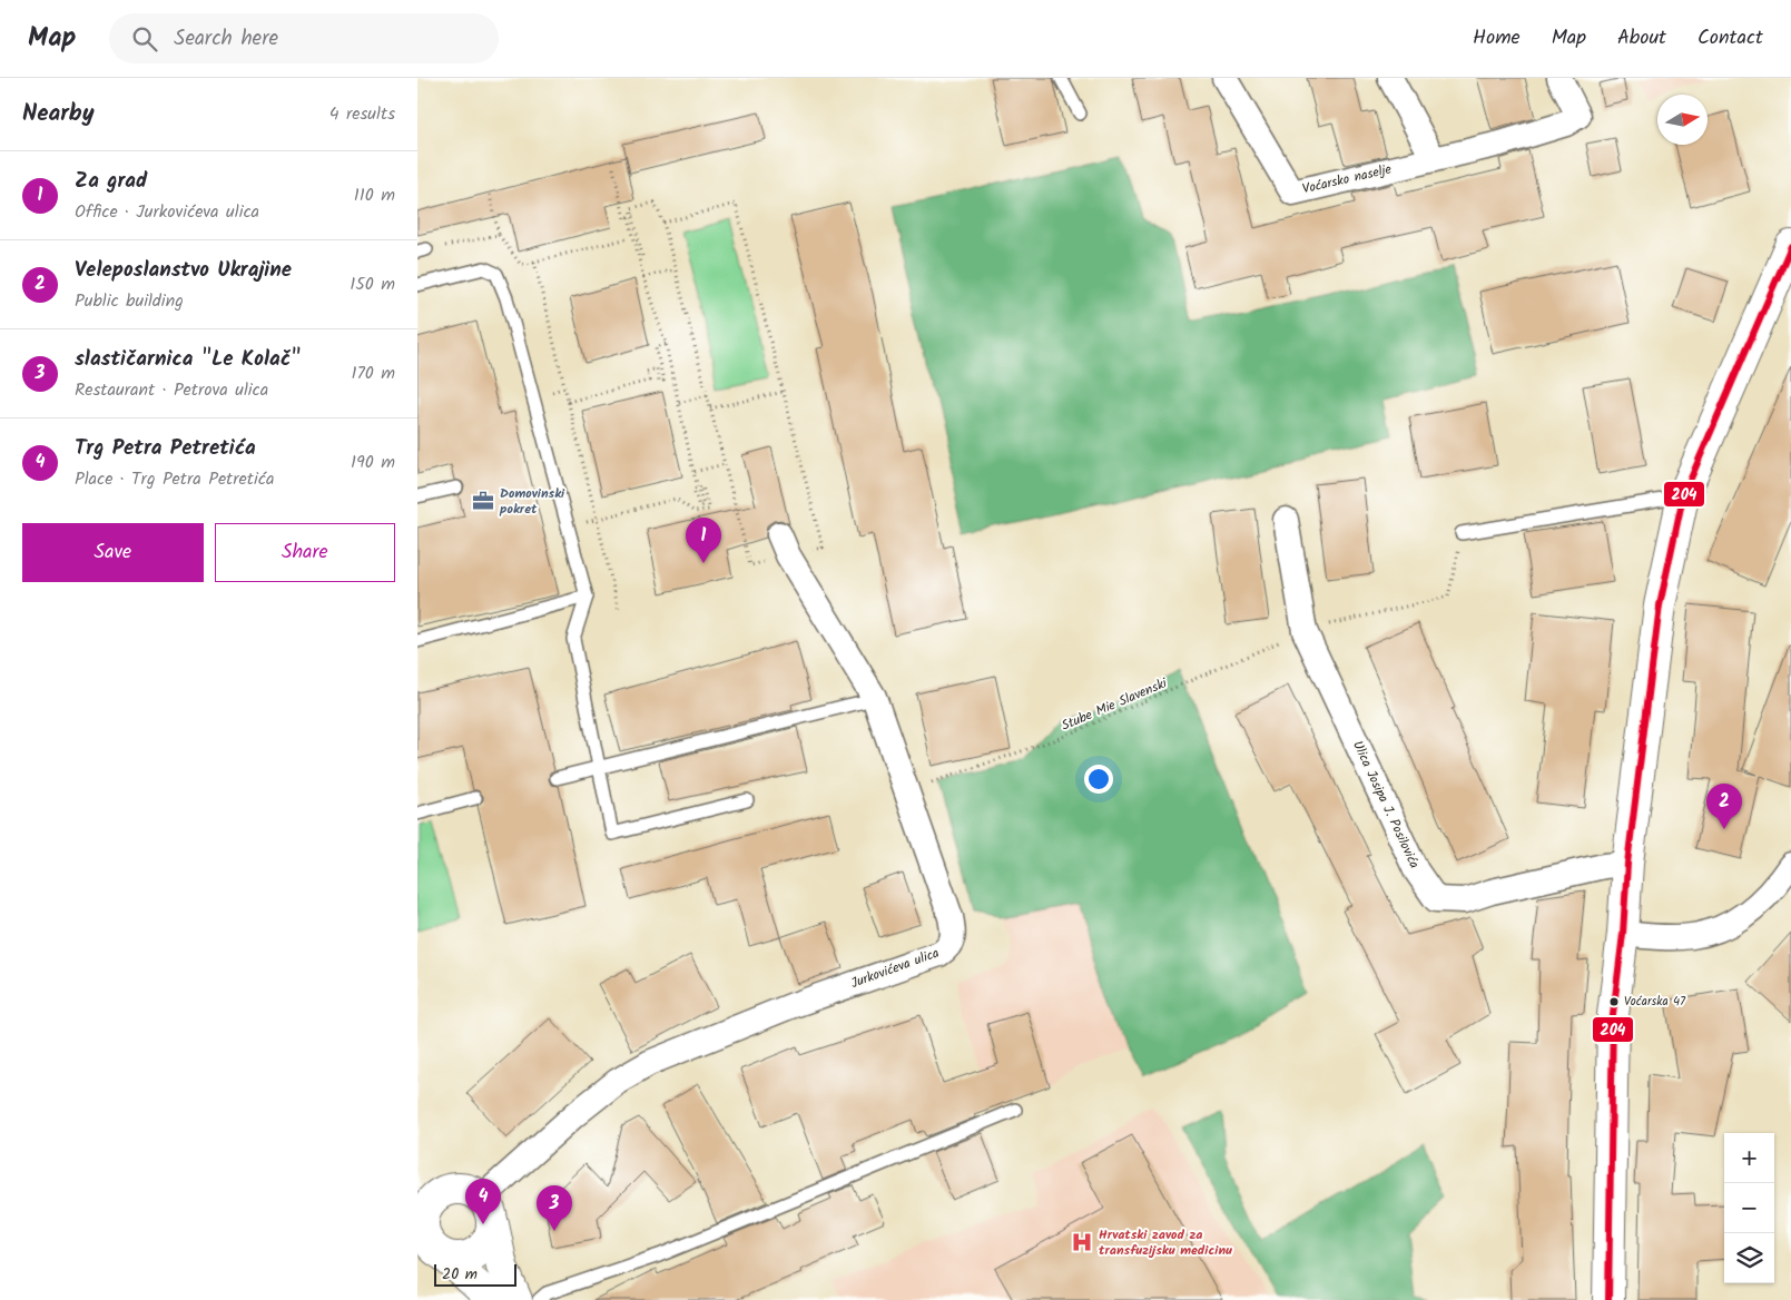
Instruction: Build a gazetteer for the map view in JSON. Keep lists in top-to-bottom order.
{
  "streets": {
    "street": ["Voćarsko naselje", "Ulica Josipa J. Posilovića", "Jurkovićeva ulica"],
    "path": ["Stube Mie Slavenski"]
  },
  "crossings": [
    ["Stube Mie Slavenski", "Ulica Josipa J. Posilovića"]
  ],
  "places": {
    "office": ["Domovinski pokret"],
    "other": ["Voćarska 47"],
    "hospital": ["Hrvatski zavod za transfuzijsku medicinu"]
  },
  "lines": ["transit line 204"],
  "scale_bar": "20 m",
  "north": "right",
  "page": {
    "header": "Map",
    "search": "Search here",
    "nav": [
      "Home",
      "Map",
      "About",
      "Contact"
    ],
    "heading": ["Nearby", "4 results"],
    "list": [
      {
        "mark": "1",
        "name": "Za grad",
        "note": "Office · Jurkovićeva ulica",
        "value": "110 m"
      },
      {
        "mark": "2",
        "name": "Veleposlanstvo Ukrajine",
        "note": "Public building",
        "value": "150 m"
      },
      {
        "mark": "3",
        "name": "slastičarnica \"Le Kolač\"",
        "note": "Restaurant · Petrova ulica",
        "value": "170 m"
      },
      {
        "mark": "4",
        "name": "Trg Petra Petretića",
        "note": "Place · Trg Petra Petretića",
        "value": "190 m"
      }
    ],
    "buttons": ["Save", "Share"],
    "pins": [
      "1",
      "2",
      "4",
      "3"
    ],
    "map_buttons": ["+", "−"],
    "scale": "20 m"
  }
}
